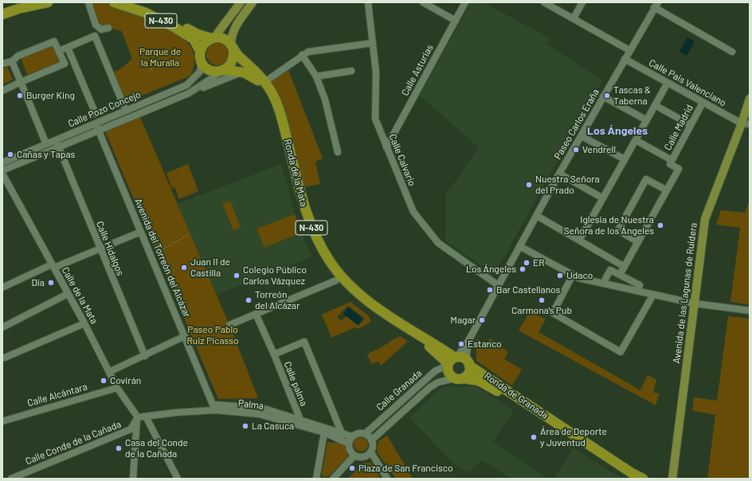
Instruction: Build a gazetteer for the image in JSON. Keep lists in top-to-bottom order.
{
  "streets": {
    "highway": ["N-430", "Ronda de la Mata", "Ronda de Granada"],
    "main road": ["Avenida de las Lagunas de Ruidera"],
    "street": [
      "Calle Asturias",
      "Calle Pais Valenciano",
      "Calle Pozo Concejo",
      "Paseo Carlos Eraña",
      "Calle Madrid",
      "Calle Calvario",
      "Calle Hidalgos",
      "Avenida del Torreón del Alcázar",
      "Calle de la Mata",
      "Calle palma",
      "Calle Granada",
      "Calle Alcántara",
      "Palma",
      "Calle Conde de la Cañada"
    ]
  },
  "crossings": [
    ["N-430", "Calle Pozo Concejo"],
    ["N-430", "Paseo Carlos Eraña"],
    ["N-430", "Ronda de la Mata"],
    ["N-430", "Calle Granada"],
    ["N-430", "Ronda de Granada"],
    ["Calle Asturias", "Calle Calvario"],
    ["Calle Pais Valenciano", "Paseo Carlos Eraña"],
    ["Calle Pais Valenciano", "Calle Madrid"],
    ["Calle Pais Valenciano", "Avenida de las Lagunas de Ruidera"],
    ["Calle Pozo Concejo", "Ronda de la Mata"],
    ["Calle Pozo Concejo", "Calle Hidalgos"],
    ["Calle Pozo Concejo", "Avenida del Torreón del Alcázar"],
    ["Paseo Carlos Eraña", "Calle Calvario"],
    ["Paseo Carlos Eraña", "Ronda de la Mata"],
    ["Paseo Carlos Eraña", "Calle Granada"],
    ["Paseo Carlos Eraña", "Ronda de Granada"],
    ["Ronda de la Mata", "Calle Granada"],
    ["Avenida del Torreón del Alcázar", "Palma"],
    ["Calle de la Mata", "Calle Alcántara"],
    ["Calle de la Mata", "Calle Conde de la Cañada"],
    ["Calle palma", "Palma"],
    ["Calle Granada", "Ronda de Granada"],
    ["Calle Granada", "Palma"]
  ],
  "districts": ["Los Ángeles"],
  "parks": ["Parque de la Muralla", "Paseo Pablo Ruiz Picasso"],
  "places": [
    "Burger King",
    "Tascas & Taberna",
    "Vendrell",
    "Cañas y Tapas",
    "Nuestra Señora del Prado",
    "Iglesia de Nuestra Señora de los Ángeles",
    "ER",
    "Juan II de Castilla",
    "Los Ángeles",
    "Colegio Público Carlos Vázquez",
    "Udaco",
    "Dia",
    "Bar Castellanos",
    "Torreón del Alcázar",
    "Carmona's Pub",
    "Magar",
    "Estanco",
    "Covirán",
    "La Casuca",
    "Área de Deporte y Juventud",
    "Casa del Conde de la Cañada",
    "Plaza de San Francisco"
  ]
}
